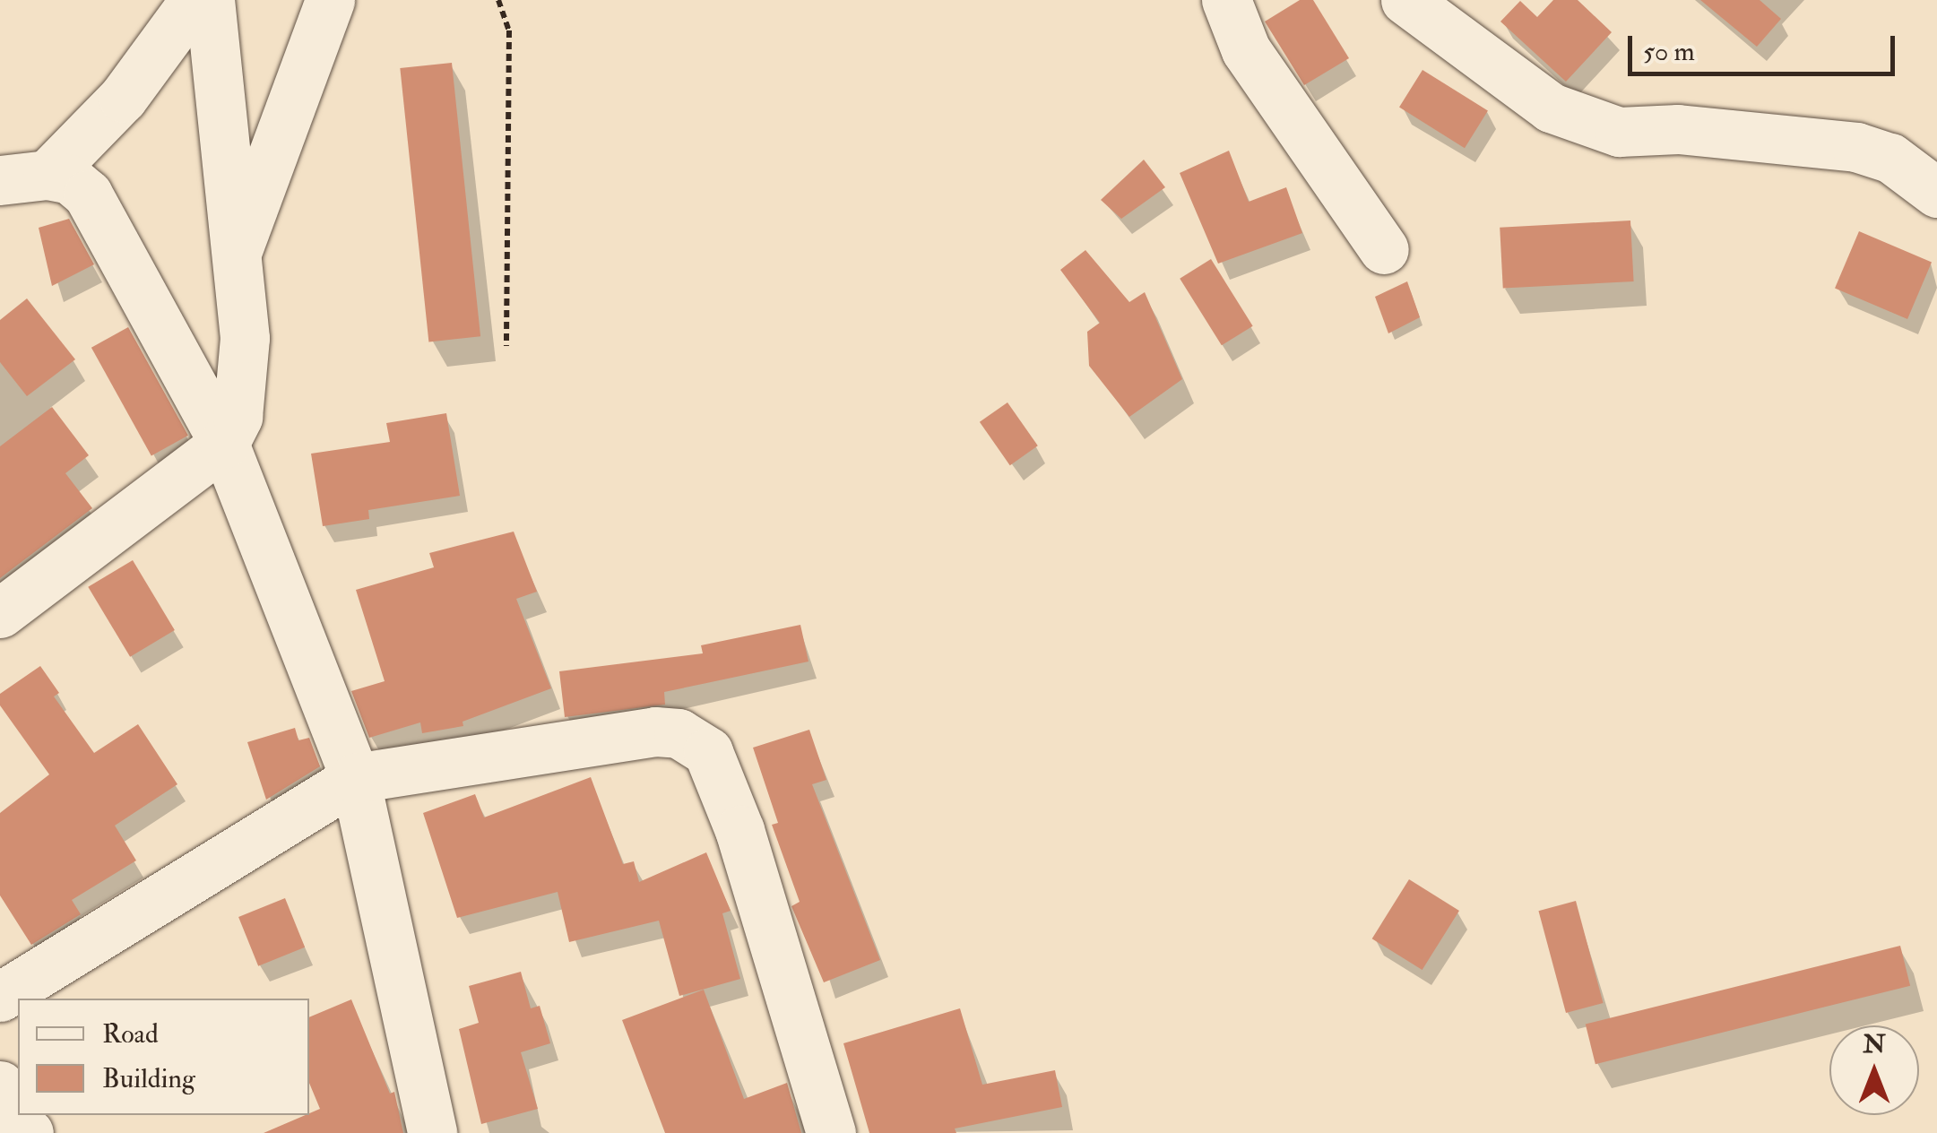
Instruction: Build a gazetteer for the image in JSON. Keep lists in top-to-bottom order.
{
  "legend": ["Road", "Building"],
  "scale_bar": "50 m",
  "north": "top"
}
